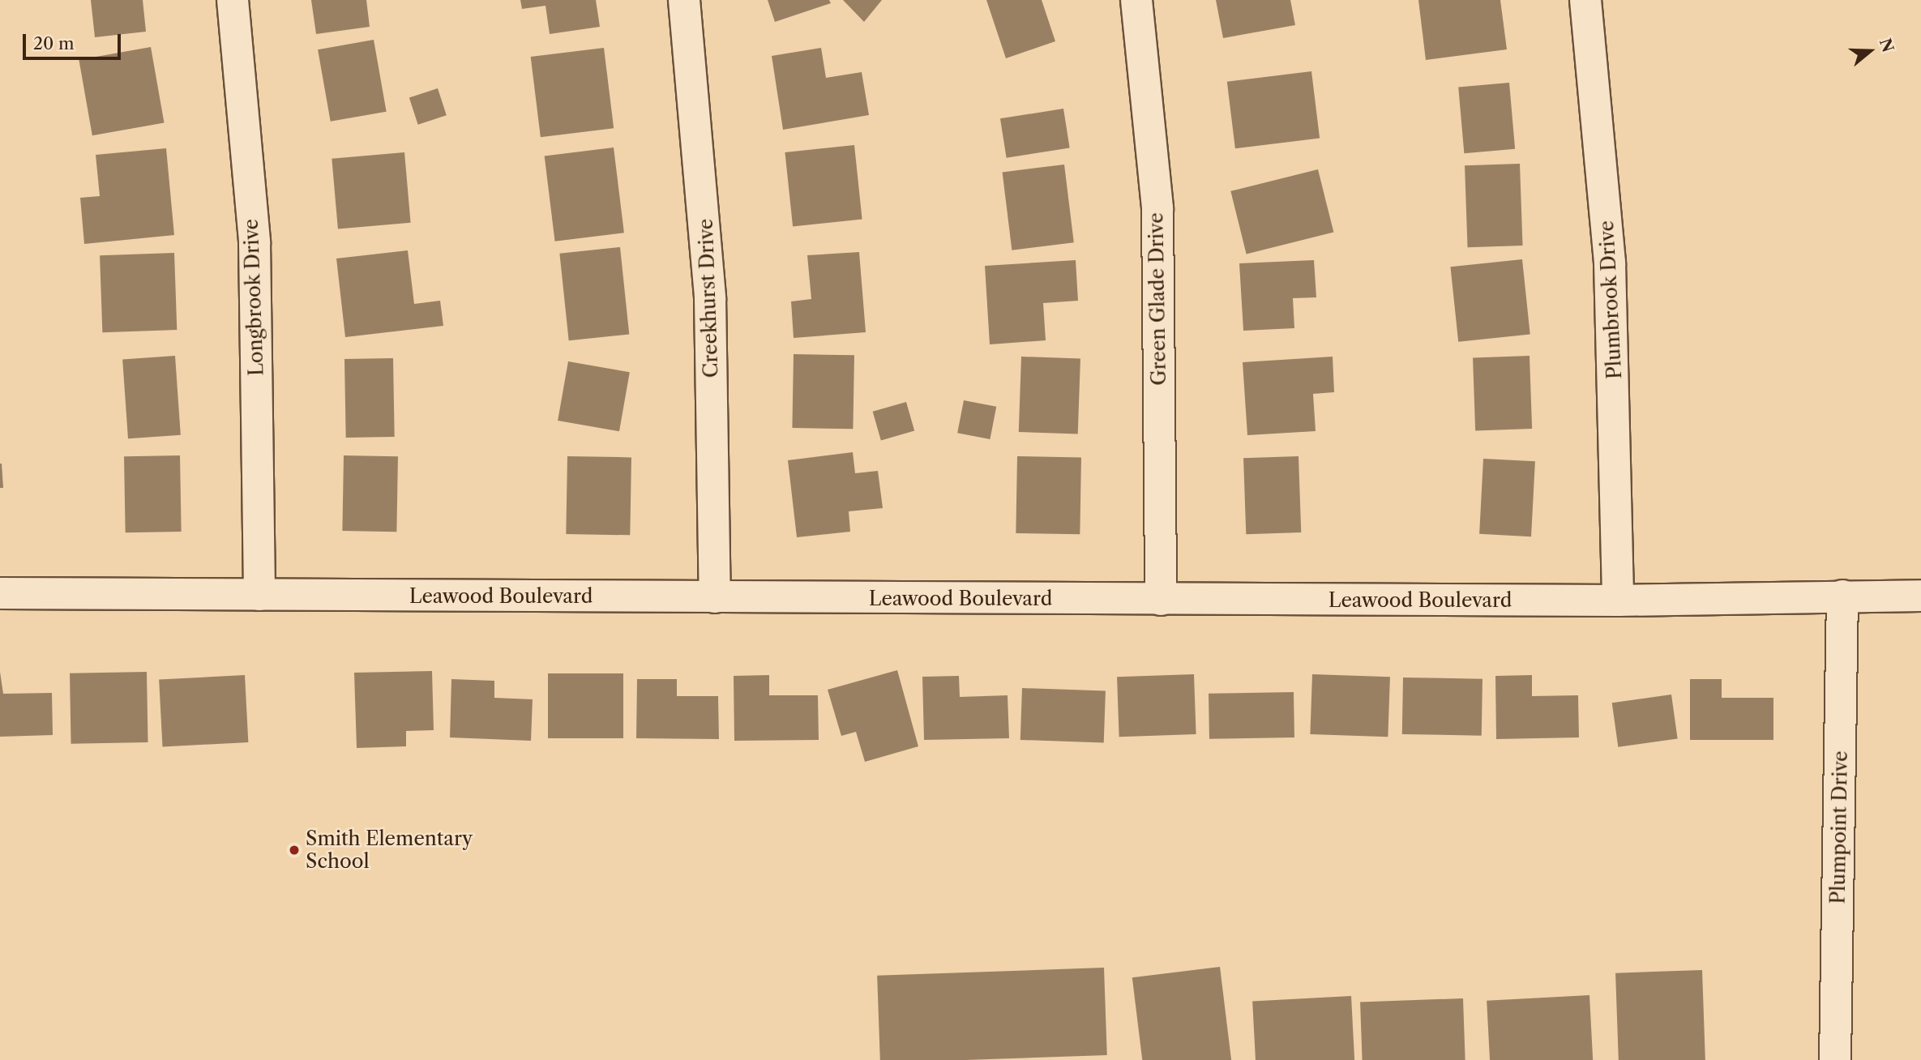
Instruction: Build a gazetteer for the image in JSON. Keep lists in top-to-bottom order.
{
  "streets": {
    "street": [
      "Longbrook Drive",
      "Creekhurst Drive",
      "Green Glade Drive",
      "Plumbrook Drive",
      "Leawood Boulevard",
      "Plumpoint Drive"
    ]
  },
  "crossings": [
    ["Longbrook Drive", "Leawood Boulevard"],
    ["Creekhurst Drive", "Leawood Boulevard"],
    ["Green Glade Drive", "Leawood Boulevard"],
    ["Plumbrook Drive", "Leawood Boulevard"],
    ["Leawood Boulevard", "Plumpoint Drive"]
  ],
  "places": ["Smith Elementary School"],
  "scale_bar": "20 m",
  "north": "right"
}
